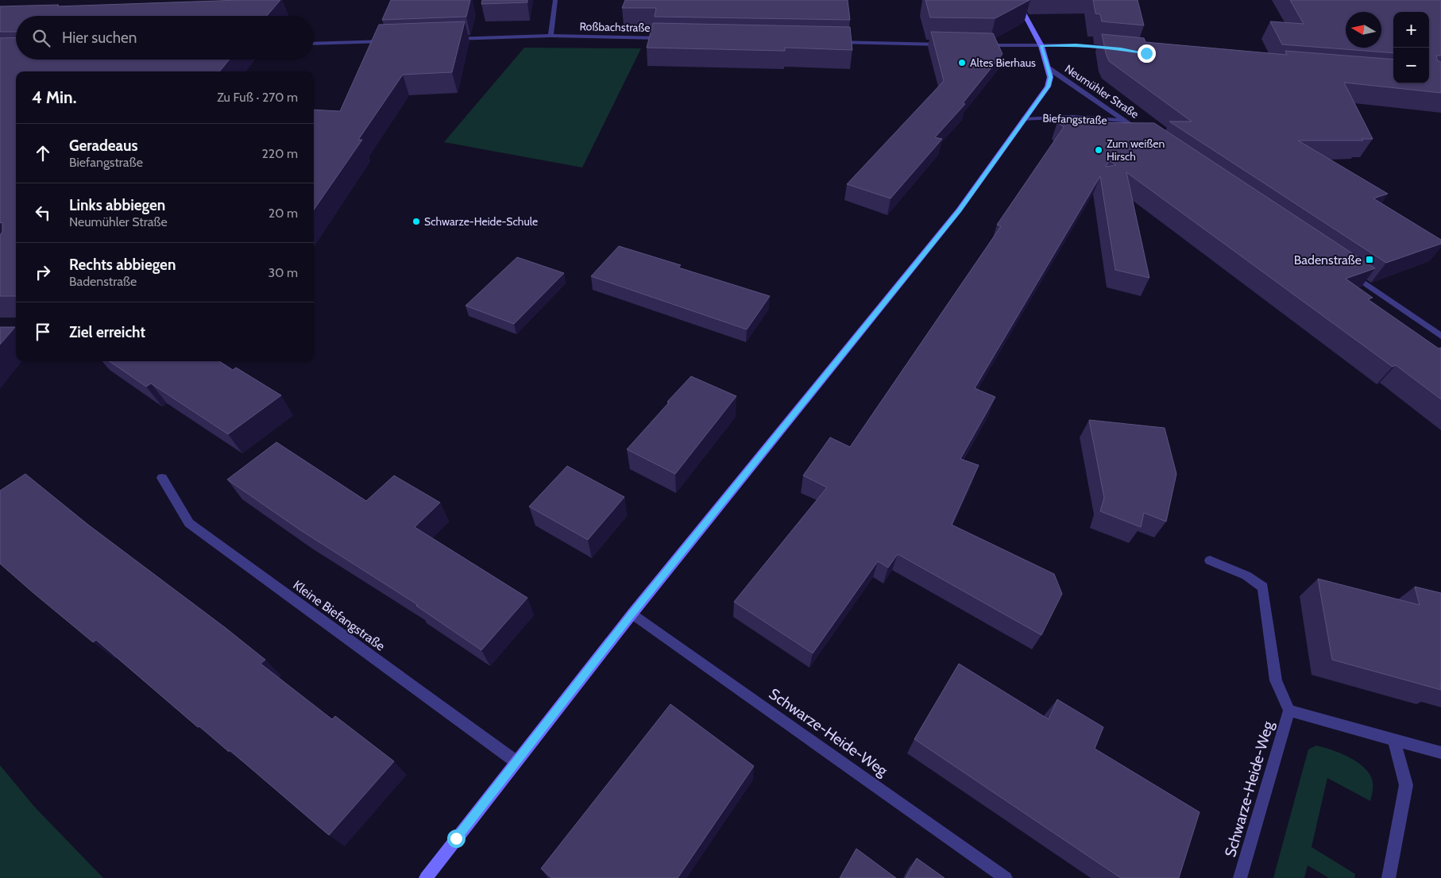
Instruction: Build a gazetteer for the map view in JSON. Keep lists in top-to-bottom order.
{
  "streets": {
    "main road": ["Neumühler Straße", "Biefangstraße"],
    "street": ["Roßbachstraße", "Kleine Biefangstraße", "Schwarze-Heide-Weg"]
  },
  "crossings": [
    ["Neumühler Straße", "Biefangstraße"],
    ["Biefangstraße", "Kleine Biefangstraße"],
    ["Biefangstraße", "Schwarze-Heide-Weg"]
  ],
  "places": {
    "other": ["Altes Bierhaus", "Zum weißen Hirsch", "Schwarze-Heide-Schule"],
    "transit": ["Badenstraße"]
  },
  "north": "left",
  "page": {
    "map_buttons": ["+", "−"],
    "search": "Hier suchen",
    "heading": ["4 Min.", "Zu Fuß · 270 m"],
    "list": [
      ["Geradeaus", "Biefangstraße", "220 m"],
      ["Links abbiegen", "Neumühler Straße", "20 m"],
      ["Rechts abbiegen", "Badenstraße", "30 m"],
      "Ziel erreicht"
    ]
  }
}
